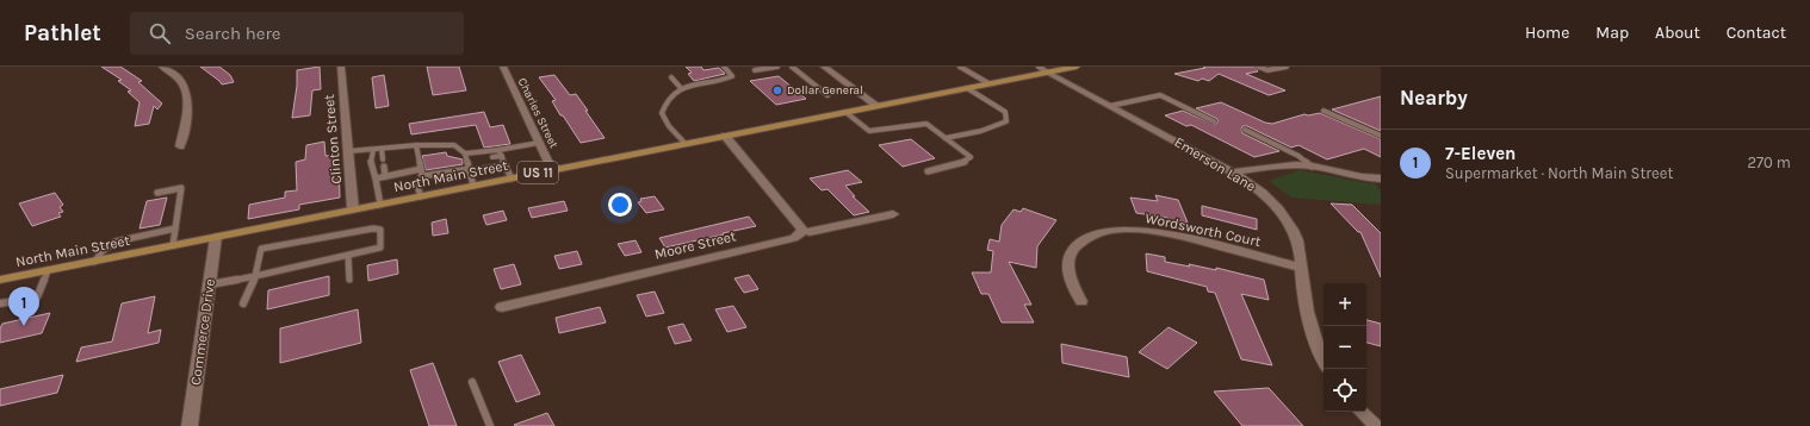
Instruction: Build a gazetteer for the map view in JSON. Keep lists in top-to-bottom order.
{
  "streets": {
    "main road": ["US 11", "North Main Street"],
    "street": [
      "Charles Street",
      "Clinton Street",
      "Emerson Lane",
      "Wordsworth Court",
      "Moore Street",
      "Commerce Drive"
    ]
  },
  "crossings": [
    ["Charles Street", "North Main Street"],
    ["Clinton Street", "North Main Street"],
    ["Emerson Lane", "North Main Street"],
    ["Emerson Lane", "Wordsworth Court"],
    ["North Main Street", "Commerce Drive"]
  ],
  "places": ["Dollar General"],
  "page": {
    "header": "Pathlet",
    "search": "Search here",
    "nav": [
      "Home",
      "Map",
      "About",
      "Contact"
    ],
    "heading": "Nearby",
    "list": [
      {
        "mark": "1",
        "name": "7-Eleven",
        "note": "Supermarket · North Main Street",
        "value": "270 m"
      }
    ],
    "map_buttons": ["+", "−"],
    "pins": "1"
  }
}
